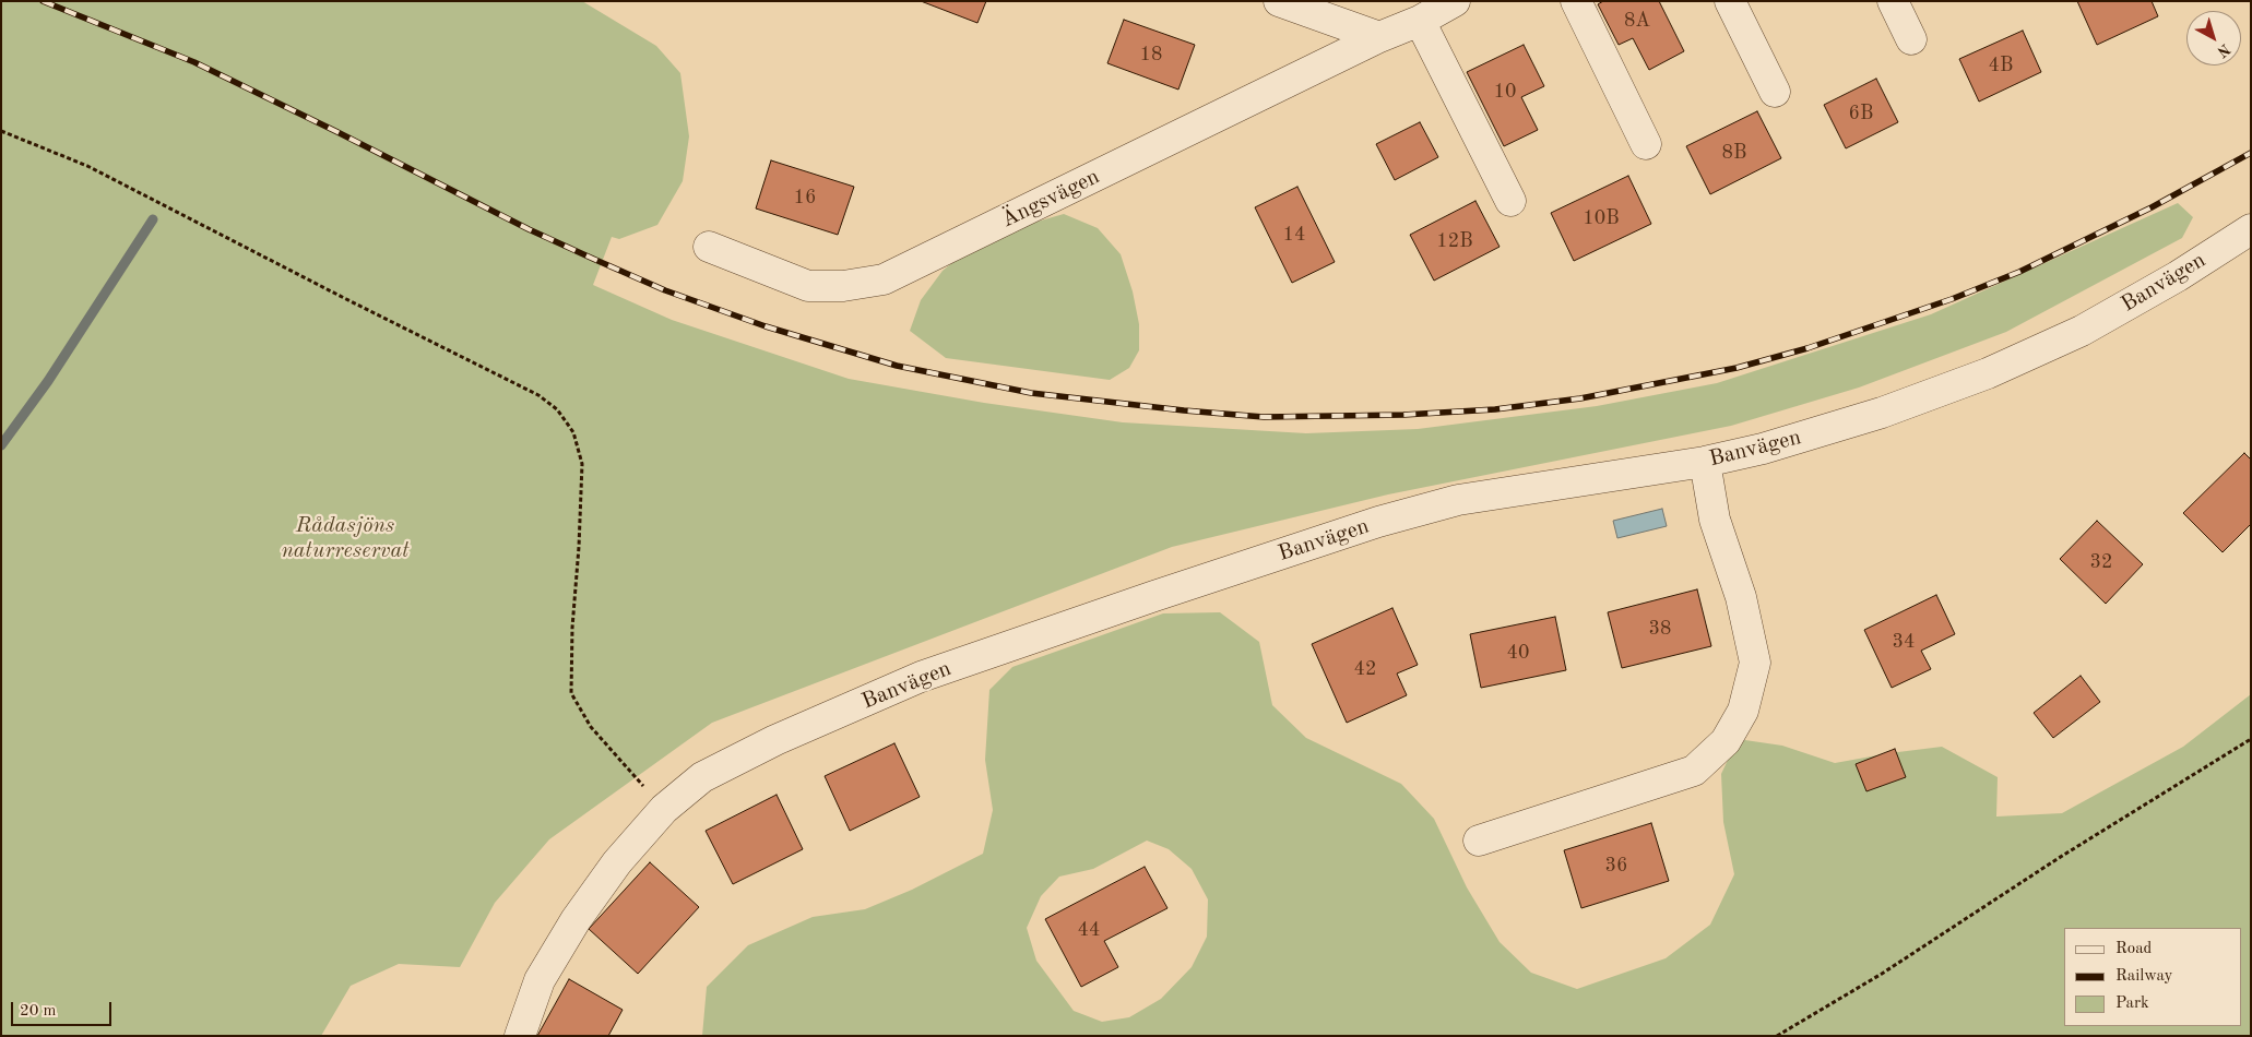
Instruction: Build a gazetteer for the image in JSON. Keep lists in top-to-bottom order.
{
  "streets": {
    "street": ["Ängsvägen", "Banvägen"]
  },
  "parks": ["Rådasjöns naturreservat"],
  "house_numbers": [
    "8A",
    "18",
    "4B",
    "10",
    "6B",
    "8B",
    "16",
    "10B",
    "14",
    "12B",
    "32",
    "38",
    "34",
    "40",
    "42",
    "36",
    "44"
  ],
  "legend": ["Road", "Railway", "Park"],
  "scale_bar": "20 m",
  "north": "bottom right"
}
